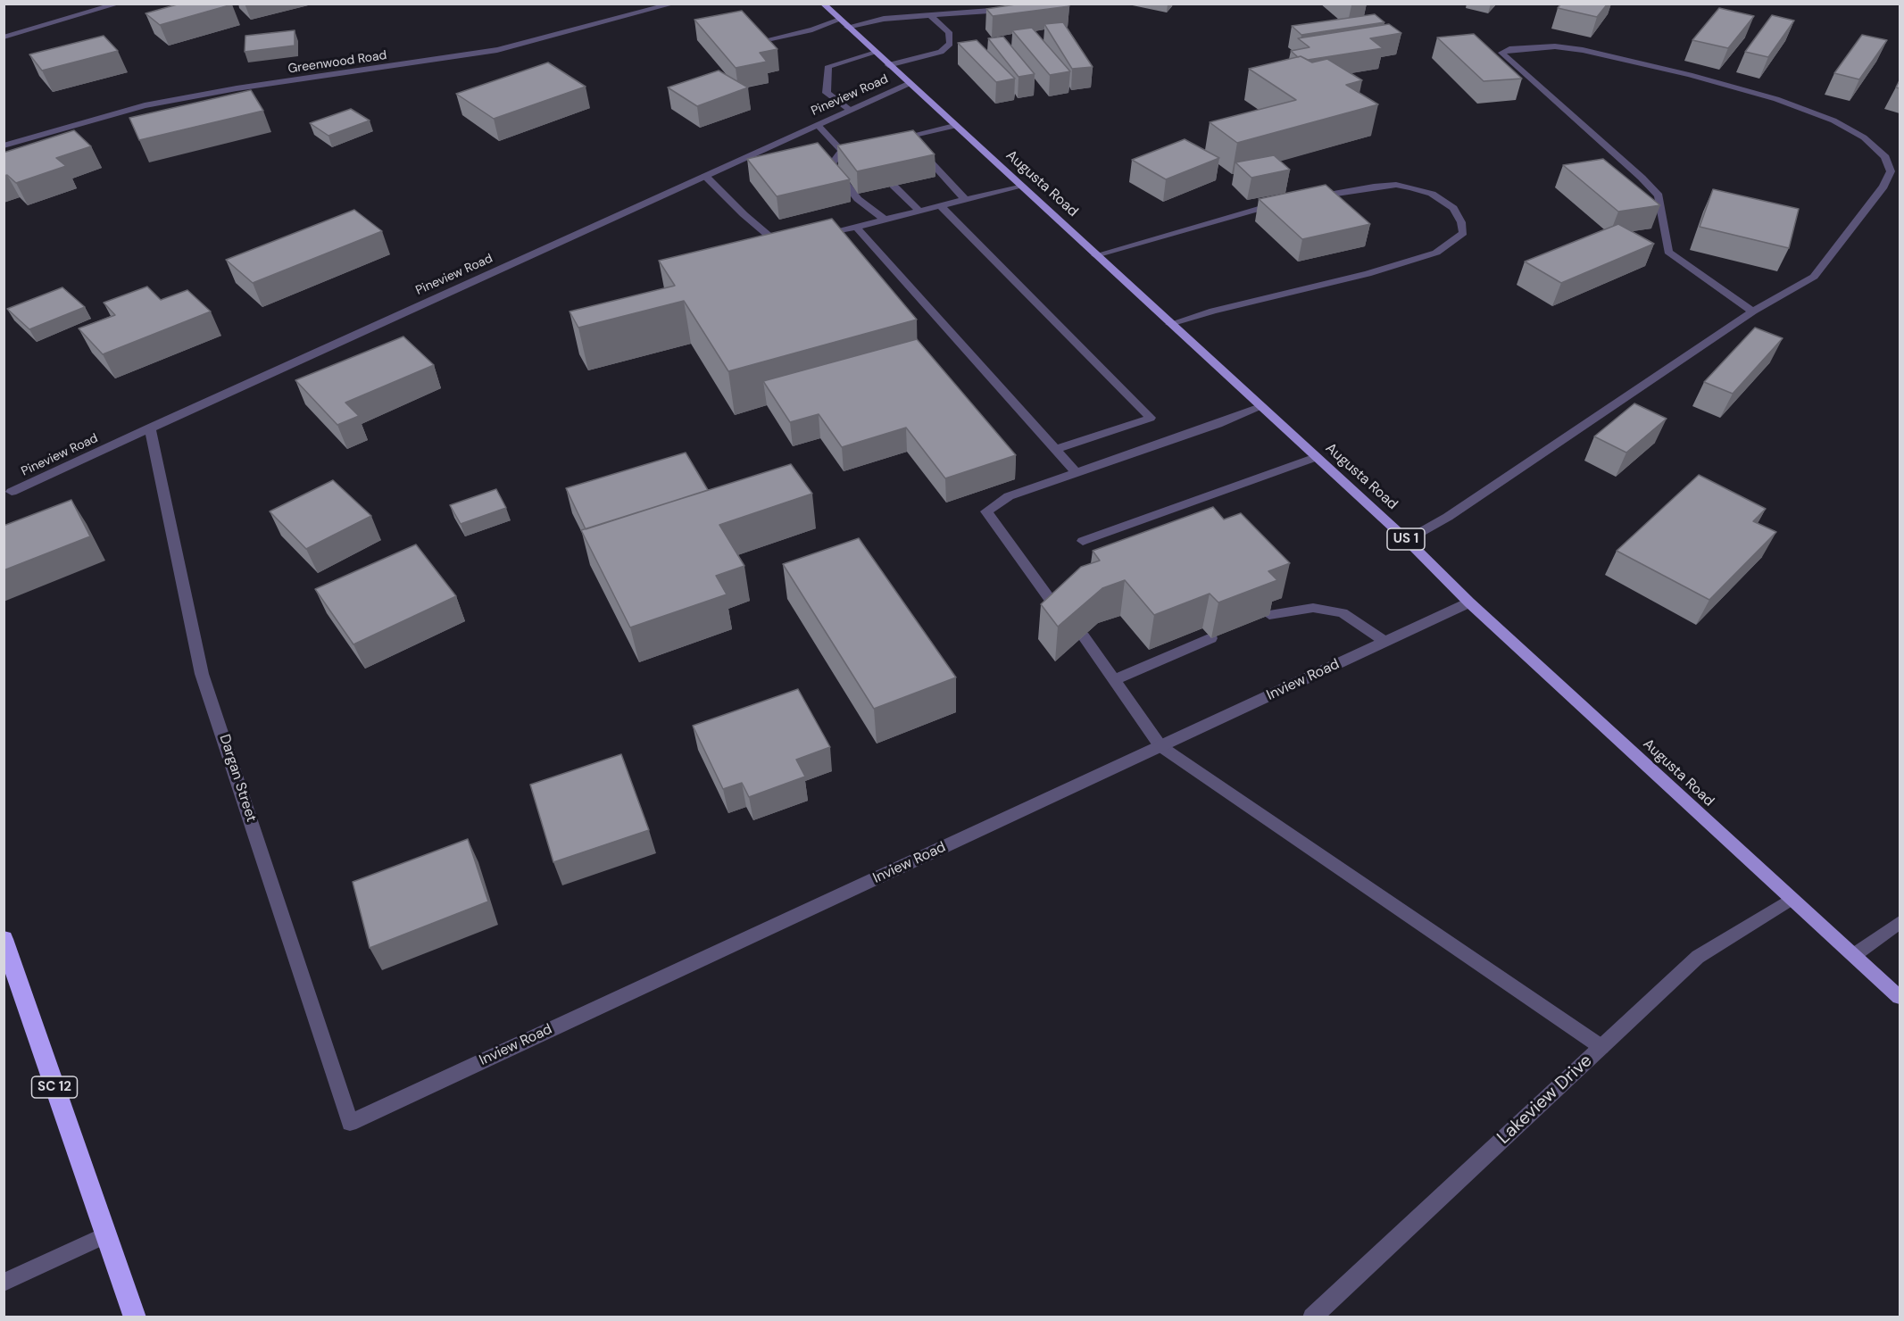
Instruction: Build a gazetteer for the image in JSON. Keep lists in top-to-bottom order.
{
  "streets": {
    "highway": ["SC 12"],
    "main road": ["Augusta Road", "US 1"],
    "street": [
      "Greenwood Road",
      "Pineview Road",
      "Inview Road",
      "Dargan Street",
      "Lakeview Drive"
    ]
  },
  "crossings": [
    ["Pineview Road", "Augusta Road"],
    ["Pineview Road", "Dargan Street"],
    ["Augusta Road", "Inview Road"],
    ["Augusta Road", "Lakeview Drive"],
    ["Inview Road", "Dargan Street"]
  ]
}
